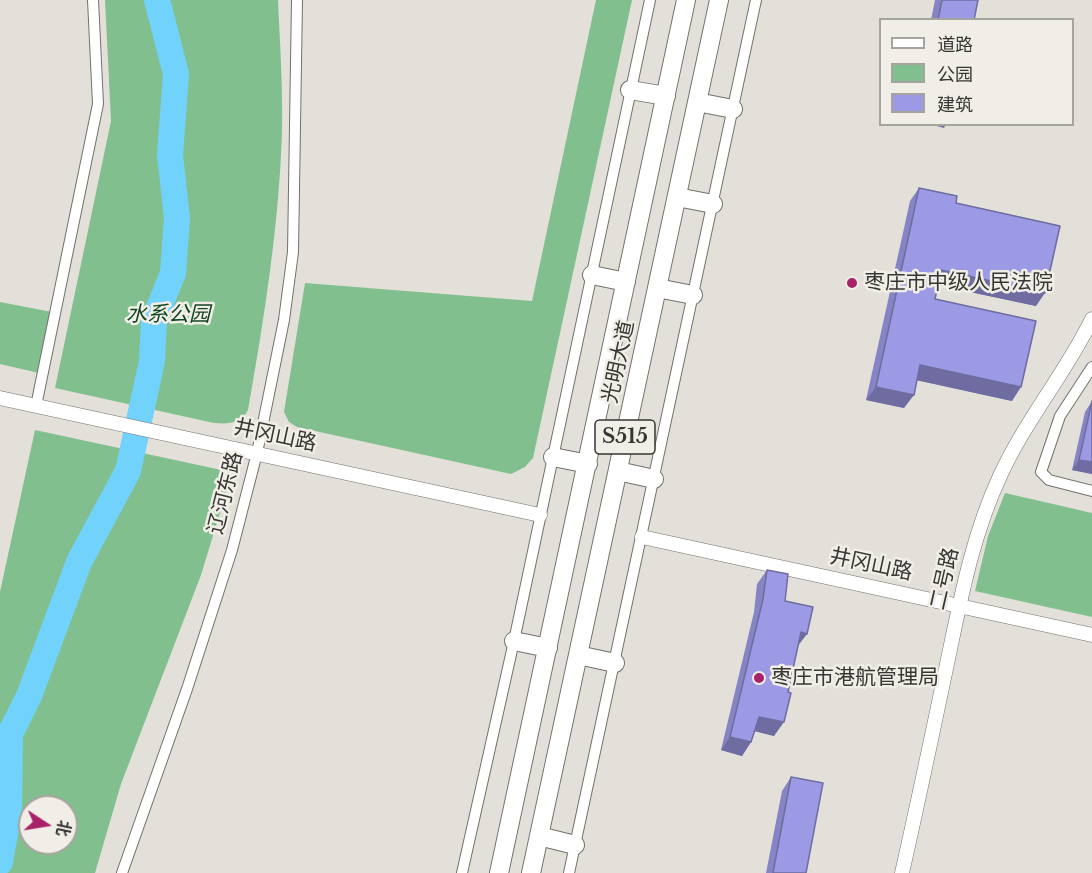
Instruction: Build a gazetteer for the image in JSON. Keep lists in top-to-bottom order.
{
  "streets": {
    "main road": ["光明大道", "S515"],
    "street": ["井冈山路", "辽河东路", "二号路"]
  },
  "crossings": [
    ["井冈山路", "S515"],
    ["井冈山路", "辽河东路"],
    ["井冈山路", "二号路"]
  ],
  "parks": ["水系公园"],
  "places": ["枣庄市中级人民法院", "枣庄市港航管理局"],
  "legend": ["道路", "公园", "建筑"],
  "north": "right"
}
